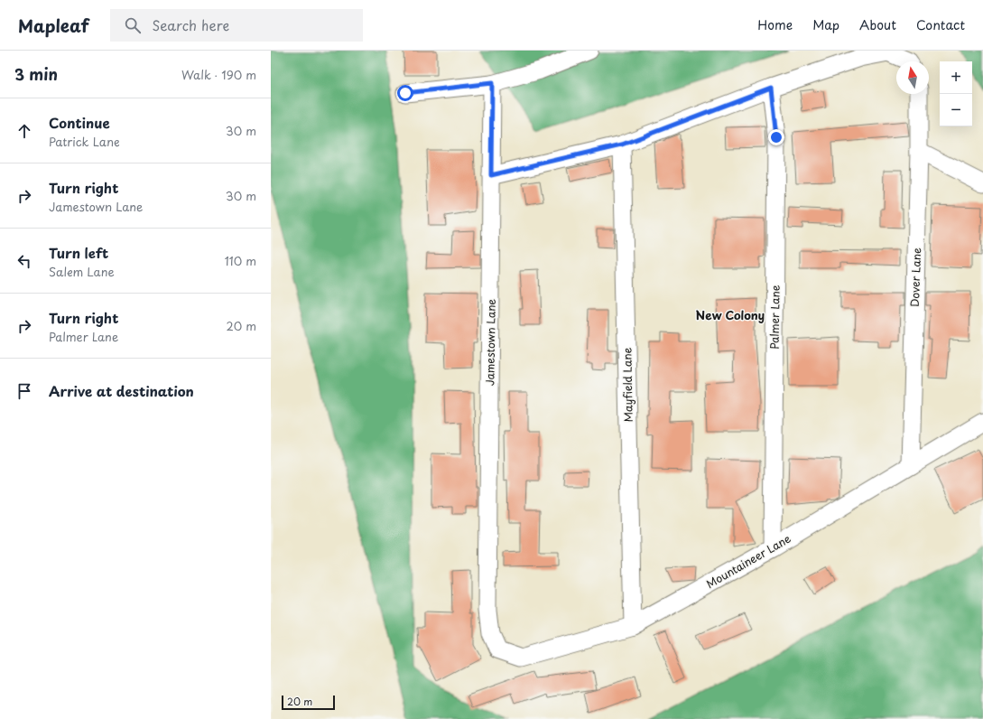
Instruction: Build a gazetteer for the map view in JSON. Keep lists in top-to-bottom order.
{
  "streets": {
    "street": [
      "Dover Lane",
      "Palmer Lane",
      "Jamestown Lane",
      "Mayfield Lane",
      "Mountaineer Lane"
    ]
  },
  "crossings": [
    ["Dover Lane", "Mountaineer Lane"],
    ["Palmer Lane", "Mountaineer Lane"],
    ["Jamestown Lane", "Mountaineer Lane"],
    ["Mayfield Lane", "Mountaineer Lane"]
  ],
  "districts": ["New Colony"],
  "scale_bar": "20 m",
  "north": "top",
  "page": {
    "header": "Mapleaf",
    "search": "Search here",
    "nav": [
      "Home",
      "Map",
      "About",
      "Contact"
    ],
    "heading": ["3 min", "Walk · 190 m"],
    "map_buttons": ["+", "−"],
    "list": [
      ["Continue", "Patrick Lane", "30 m"],
      ["Turn right", "Jamestown Lane", "30 m"],
      ["Turn left", "Salem Lane", "110 m"],
      ["Turn right", "Palmer Lane", "20 m"],
      "Arrive at destination"
    ],
    "scale": "20 m"
  }
}
